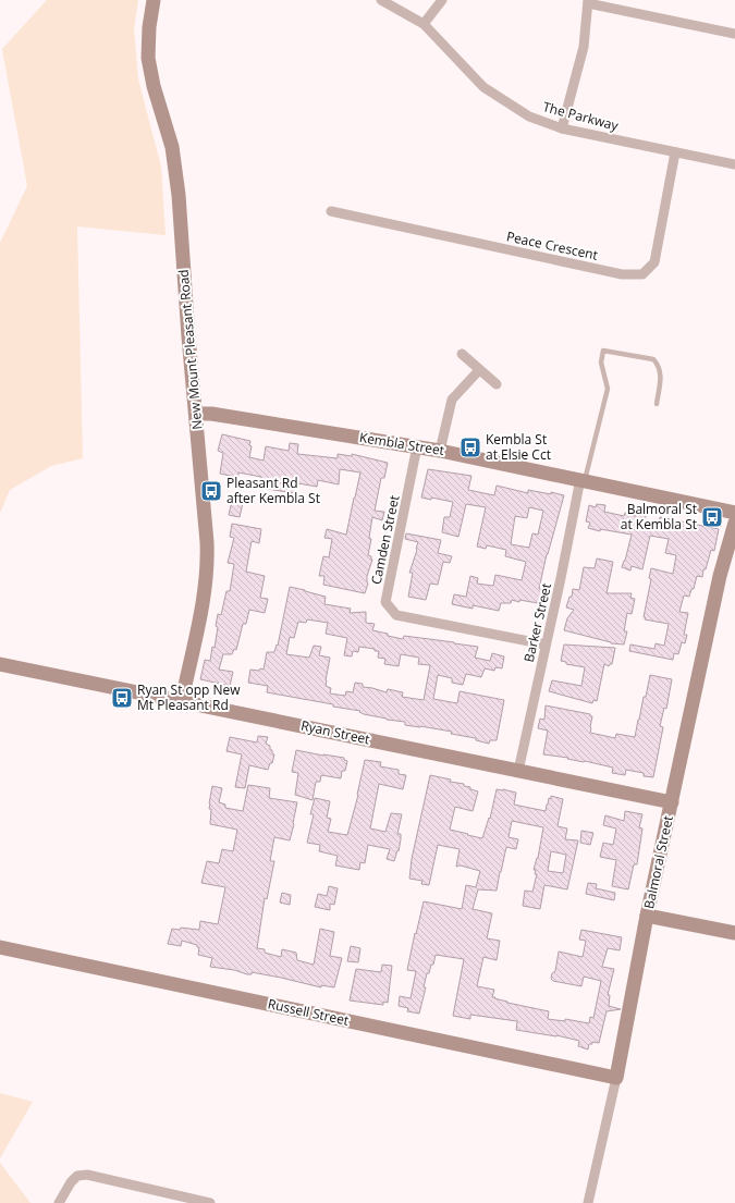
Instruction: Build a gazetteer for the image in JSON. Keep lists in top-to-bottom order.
{
  "streets": {
    "street": [
      "The Parkway",
      "Peace Crescent",
      "New Mount Pleasant Road",
      "Kembla Street",
      "Camden Street",
      "Barker Street",
      "Ryan Street",
      "Balmoral Street",
      "Russell Street"
    ]
  },
  "crossings": [
    ["The Parkway", "Peace Crescent"],
    ["New Mount Pleasant Road", "Kembla Street"],
    ["New Mount Pleasant Road", "Ryan Street"],
    ["Kembla Street", "Camden Street"],
    ["Kembla Street", "Barker Street"],
    ["Camden Street", "Barker Street"],
    ["Barker Street", "Ryan Street"],
    ["Ryan Street", "Balmoral Street"],
    ["Balmoral Street", "Russell Street"]
  ],
  "places": {
    "bus stop": [
      "Kembla St at Elsie Cct",
      "Pleasant Rd after Kembla St",
      "Balmoral St at Kembla St",
      "Ryan St opp New Mt Pleasant Rd"
    ]
  }
}
